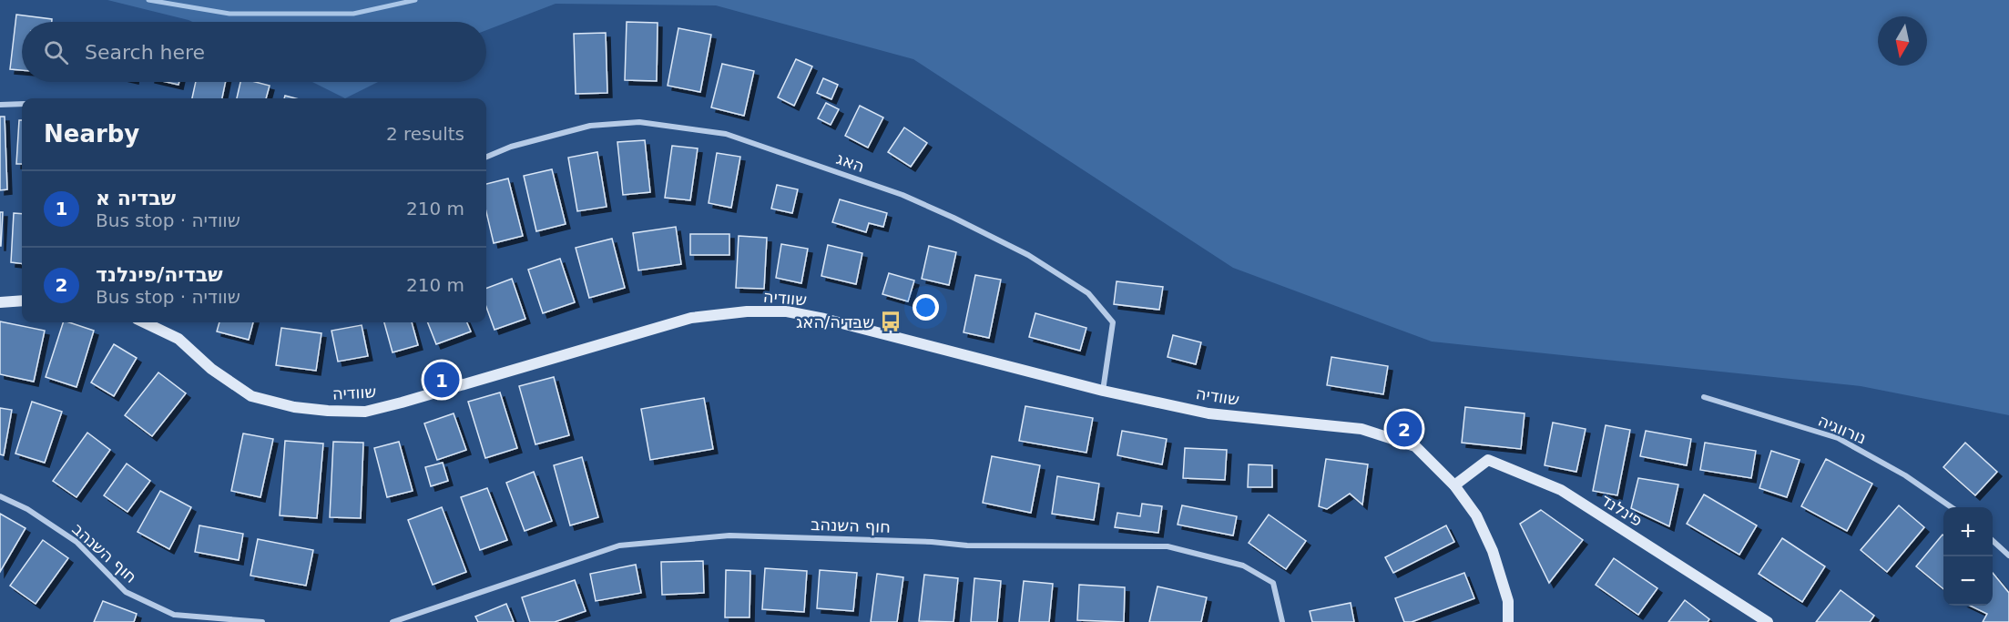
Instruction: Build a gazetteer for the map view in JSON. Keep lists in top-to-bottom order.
{
  "streets": {
    "street": [
      "האג",
      "שוודיה",
      "נורווגיה",
      "פינלנד",
      "חוף השנהב"
    ]
  },
  "crossings": [
    ["האג", "שוודיה"],
    ["שוודיה", "פינלנד"]
  ],
  "places": {
    "bus stop": ["שבדיה/האג"]
  },
  "north": "bottom",
  "page": {
    "search": "Search here",
    "heading": ["Nearby", "2 results"],
    "list": [
      {
        "mark": "1",
        "name": "שבדיה א",
        "note": "Bus stop · שוודיה",
        "value": "210 m"
      },
      {
        "mark": "2",
        "name": "שבדיה/פינלנד",
        "note": "Bus stop · שוודיה",
        "value": "210 m"
      }
    ],
    "pins": ["1", "2"],
    "map_buttons": ["+", "−"]
  }
}
